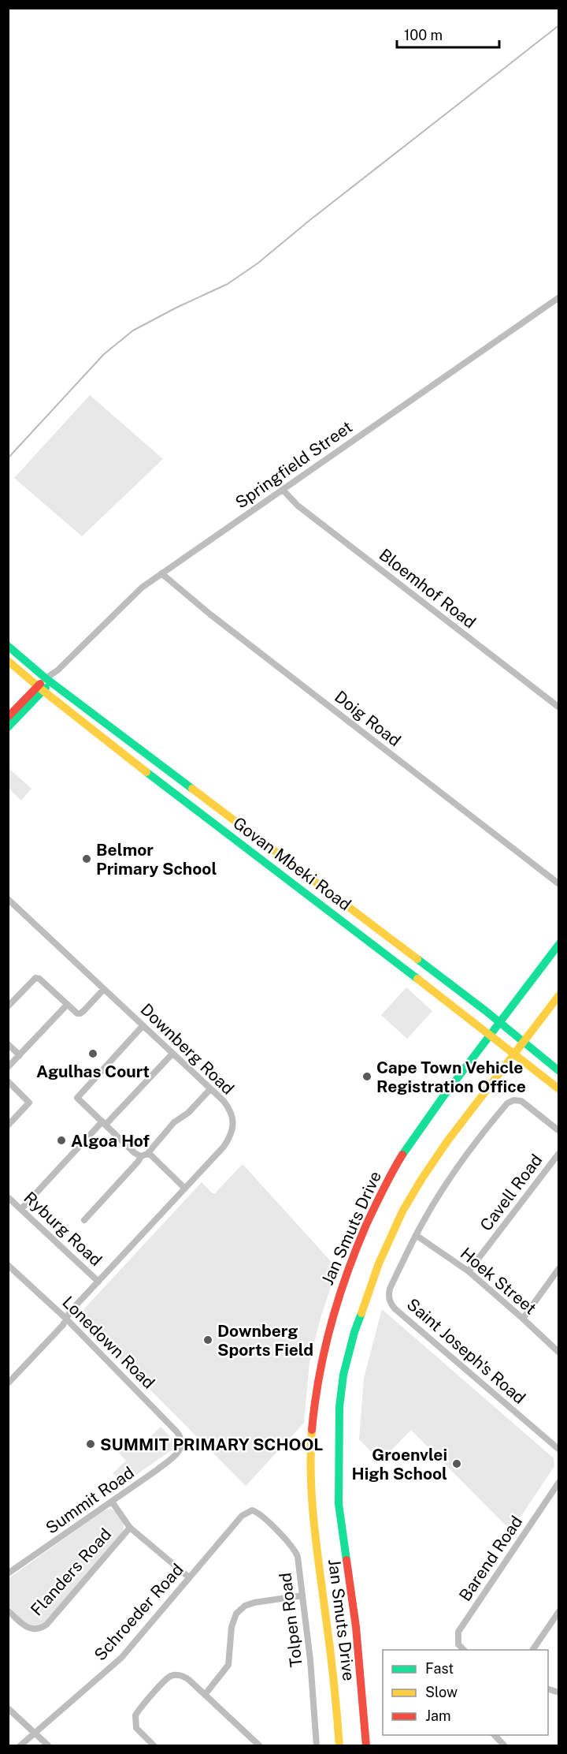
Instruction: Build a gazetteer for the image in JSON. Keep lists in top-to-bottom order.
{
  "streets": {
    "main road": ["Govan Mbeki Road", "Jan Smuts Drive"],
    "street": [
      "Springfield Street",
      "Bloemhof Road",
      "Doig Road",
      "Downberg Road",
      "Cavell Road",
      "Ryburg Road",
      "Hoek Street",
      "Lonedown Road",
      "Saint Joseph's Road",
      "Summit Road",
      "Barend Road",
      "Flanders Road",
      "Schroeder Road",
      "Tolpen Road"
    ]
  },
  "crossings": [
    ["Springfield Street", "Bloemhof Road"],
    ["Springfield Street", "Doig Road"],
    ["Springfield Street", "Govan Mbeki Road"],
    ["Govan Mbeki Road", "Jan Smuts Drive"],
    ["Downberg Road", "Ryburg Road"],
    ["Downberg Road", "Lonedown Road"],
    ["Cavell Road", "Hoek Street"],
    ["Hoek Street", "Saint Joseph's Road"],
    ["Lonedown Road", "Summit Road"],
    ["Schroeder Road", "Tolpen Road"]
  ],
  "places": [
    "Belmor Primary School",
    "Agulhas Court",
    "Cape Town Vehicle Registration Office",
    "Algoa Hof",
    "Downberg Sports Field",
    "SUMMIT PRIMARY SCHOOL",
    "Groenvlei High School"
  ],
  "legend": ["Fast", "Slow", "Jam"],
  "scale_bar": "100 m"
}
